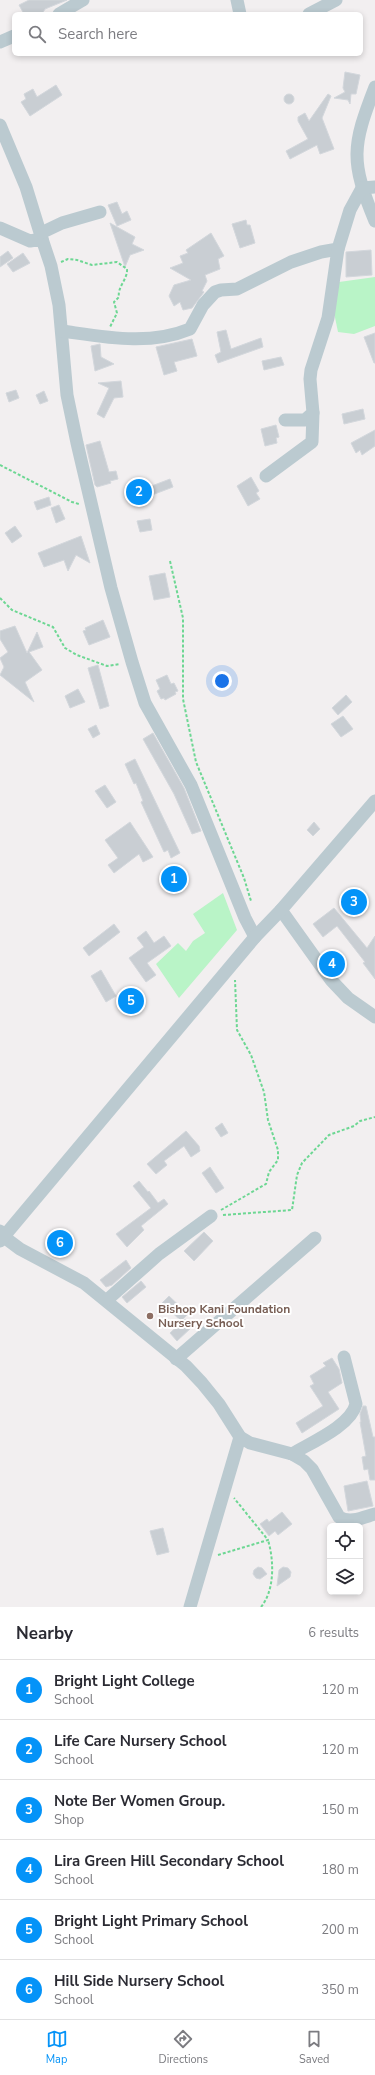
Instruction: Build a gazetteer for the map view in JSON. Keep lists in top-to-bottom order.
{
  "places": ["Bishop Kani Foundation Nursery School"],
  "page": {
    "search": "Search here",
    "pins": [
      "2",
      "1",
      "3",
      "4",
      "5",
      "6"
    ],
    "heading": ["Nearby", "6 results"],
    "list": [
      {
        "mark": "1",
        "name": "Bright Light College",
        "note": "School",
        "value": "120 m"
      },
      {
        "mark": "2",
        "name": "Life Care Nursery School",
        "note": "School",
        "value": "120 m"
      },
      {
        "mark": "3",
        "name": "Note Ber Women Group.",
        "note": "Shop",
        "value": "150 m"
      },
      {
        "mark": "4",
        "name": "Lira Green Hill Secondary School",
        "note": "School",
        "value": "180 m"
      },
      {
        "mark": "5",
        "name": "Bright Light Primary School",
        "note": "School",
        "value": "200 m"
      },
      {
        "mark": "6",
        "name": "Hill Side Nursery School",
        "note": "School",
        "value": "350 m"
      }
    ],
    "nav": ["Map", "Directions", "Saved"]
  }
}
